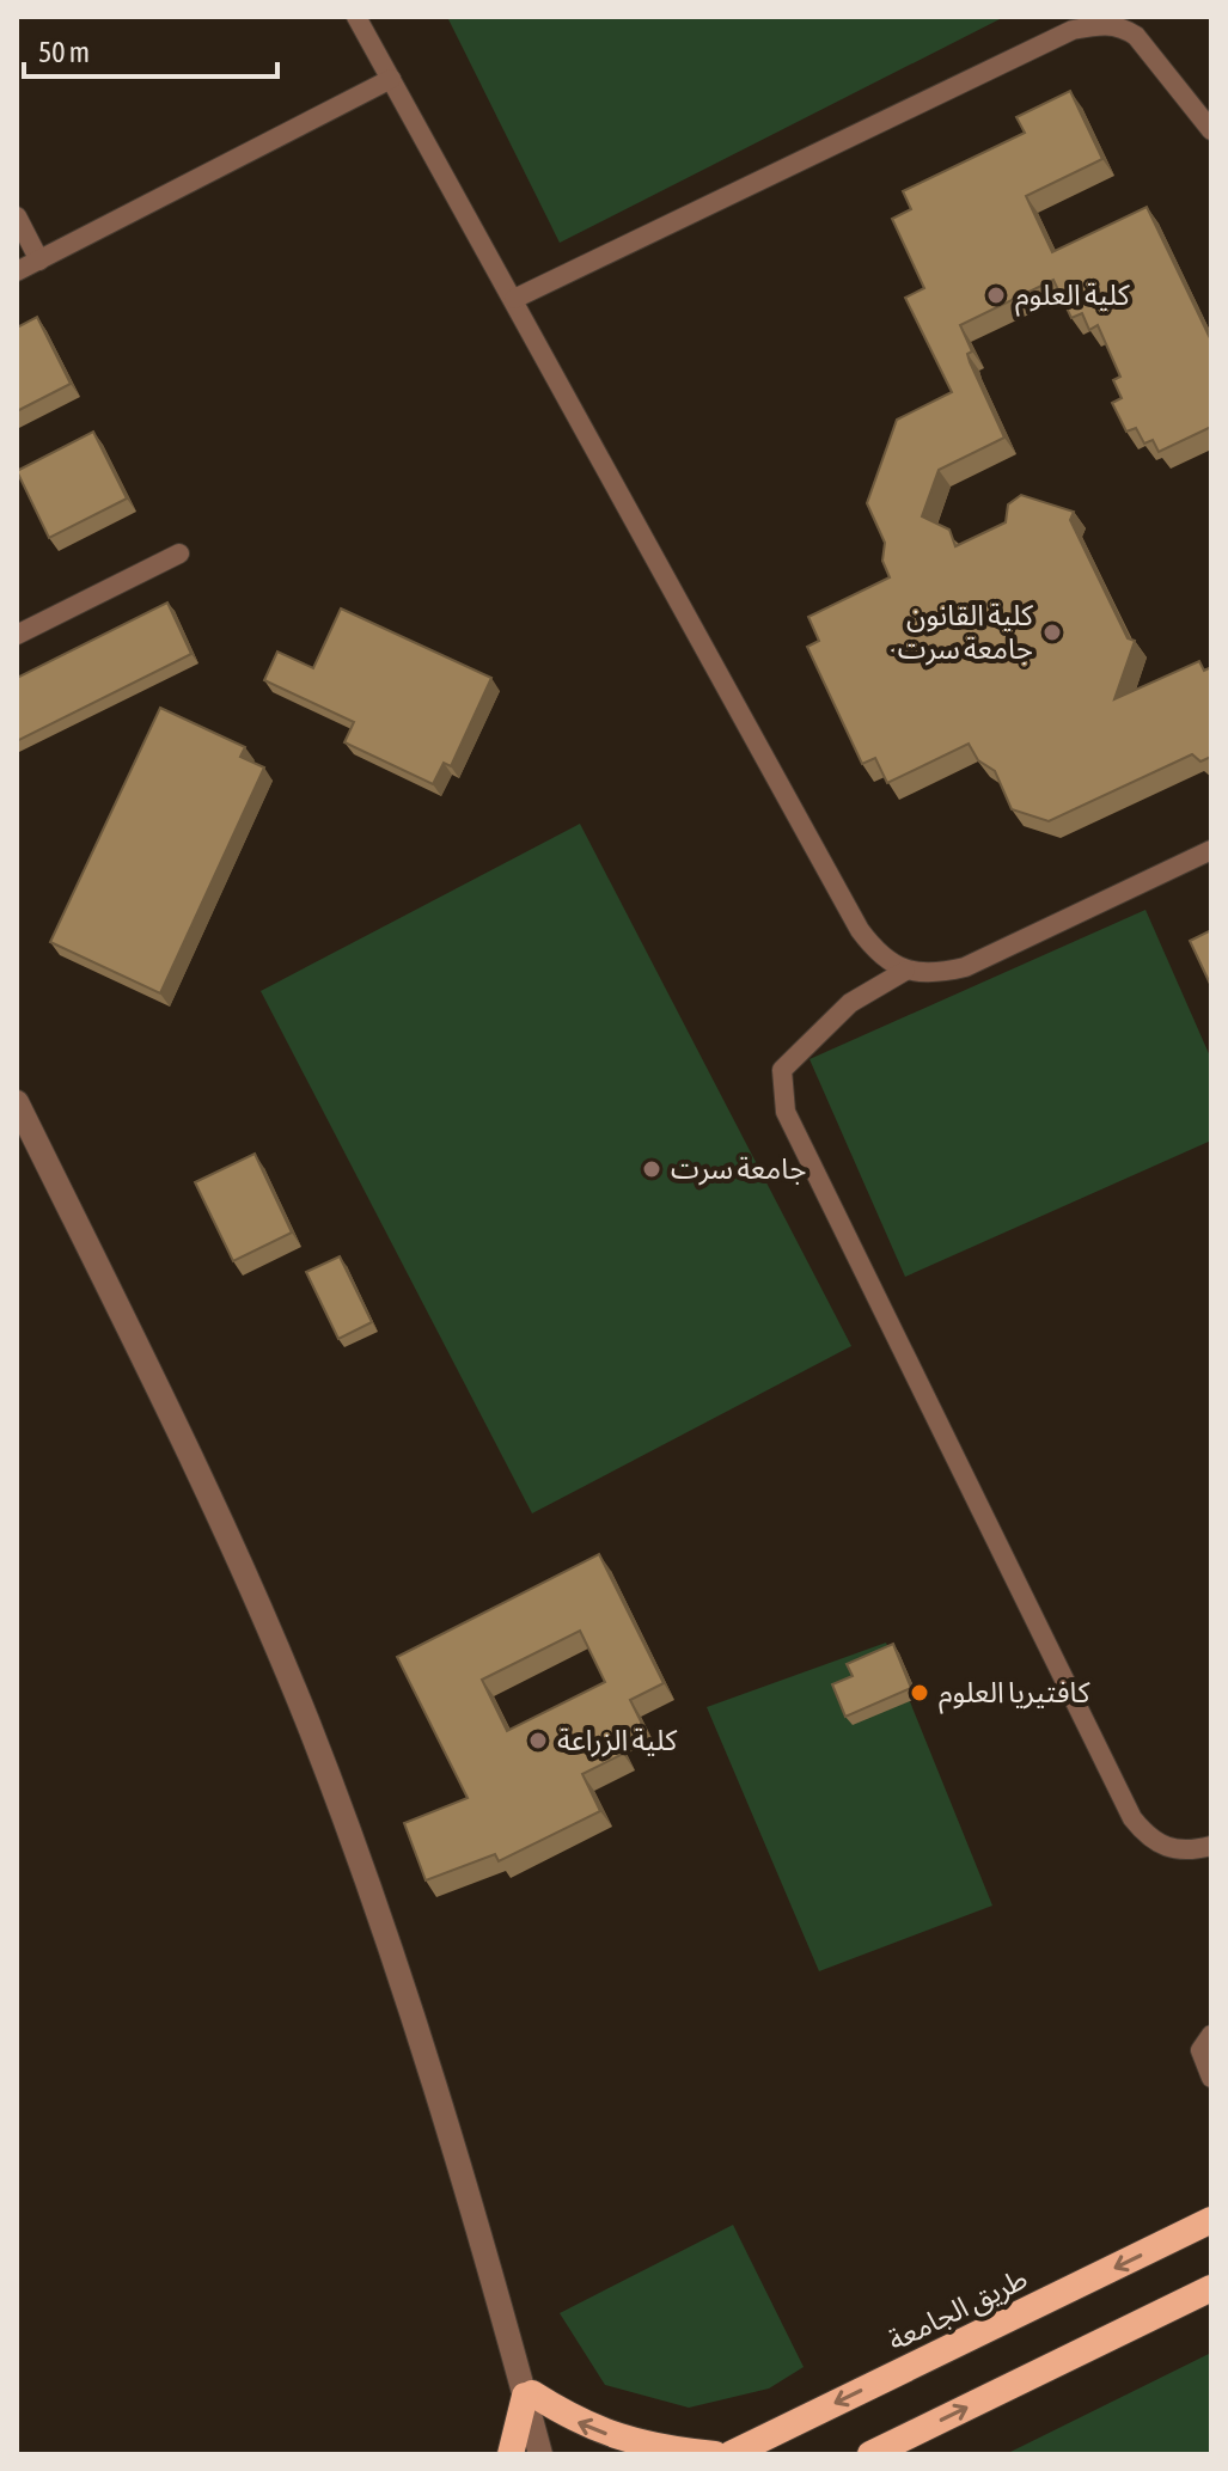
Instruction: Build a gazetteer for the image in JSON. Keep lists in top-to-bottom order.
{
  "streets": {
    "highway": ["طريق الجامعة"]
  },
  "places": [
    "كلية العلوم",
    "كلية القانون -جامعة سرت",
    "جامعة سرت",
    "كافتيريا العلوم",
    "كلية الزراعة"
  ],
  "scale_bar": "50 m"
}
